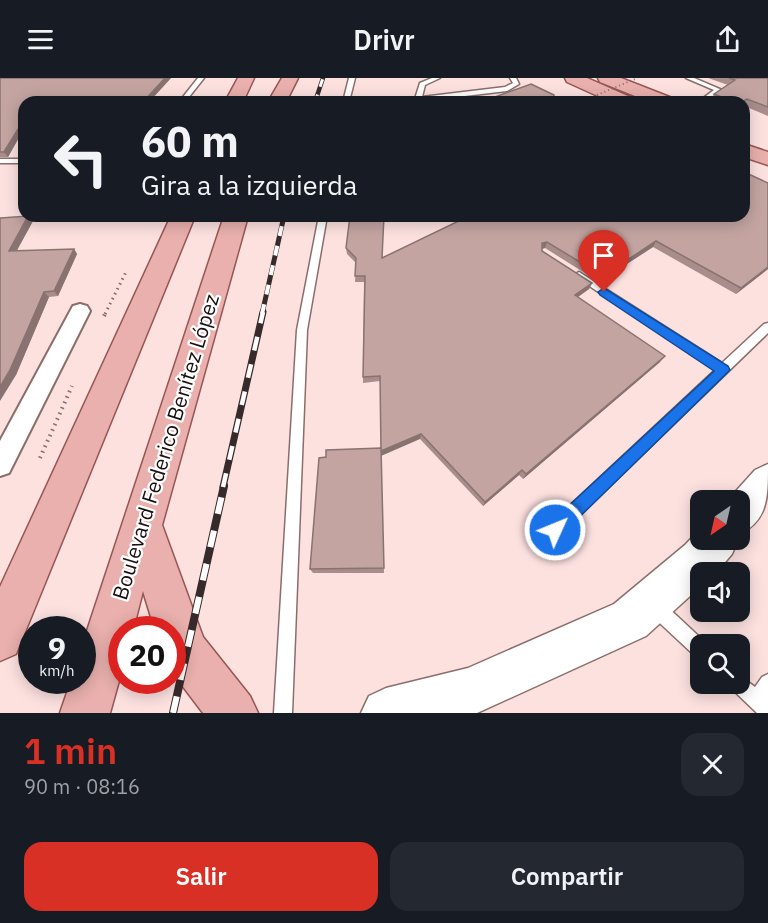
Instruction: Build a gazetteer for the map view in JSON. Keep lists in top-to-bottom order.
{
  "streets": {
    "main road": ["Boulevard Federico Benítez López"]
  },
  "north": "bottom left",
  "page": {
    "header": "Drivr",
    "turn": ["60 m", "Gira a la izquierda"],
    "speed": "9 km/h",
    "limit": "20",
    "heading": ["1 min", "90 m · 08:16"],
    "buttons": ["Salir", "Compartir"]
  }
}
